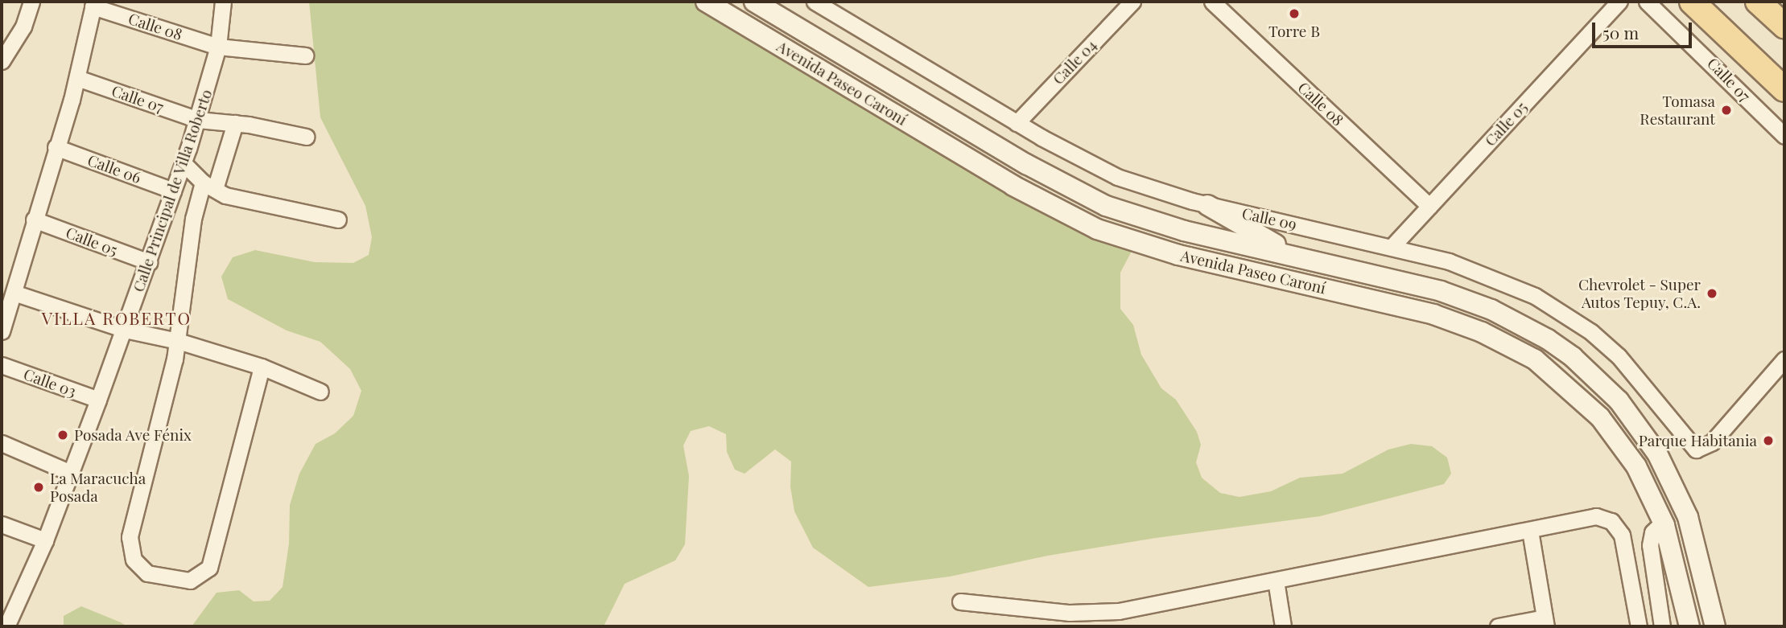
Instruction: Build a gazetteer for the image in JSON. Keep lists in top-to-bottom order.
{
  "streets": {
    "street": [
      "Calle 08",
      "Calle 04",
      "Calle 07",
      "Avenida Paseo Caroní",
      "Calle 05",
      "Calle 06",
      "Calle Principal de Villa Roberto",
      "Calle 09",
      "Calle 03"
    ]
  },
  "crossings": [
    ["Calle 08", "Calle 05"],
    ["Calle 08", "Calle Principal de Villa Roberto"],
    ["Calle 04", "Calle 09"],
    ["Calle 07", "Calle Principal de Villa Roberto"],
    ["Calle 05", "Calle Principal de Villa Roberto"],
    ["Calle 05", "Calle 09"],
    ["Calle 06", "Calle Principal de Villa Roberto"],
    ["Calle Principal de Villa Roberto", "Calle 03"]
  ],
  "districts": ["VILLA ROBERTO"],
  "places": [
    "Torre B",
    "Tomasa Restaurant",
    "Chevrolet - Super Autos Tepuy, C.A.",
    "Posada Ave Fénix",
    "Parque Habitania",
    "La Maracucha Posada"
  ],
  "scale_bar": "50 m"
}
